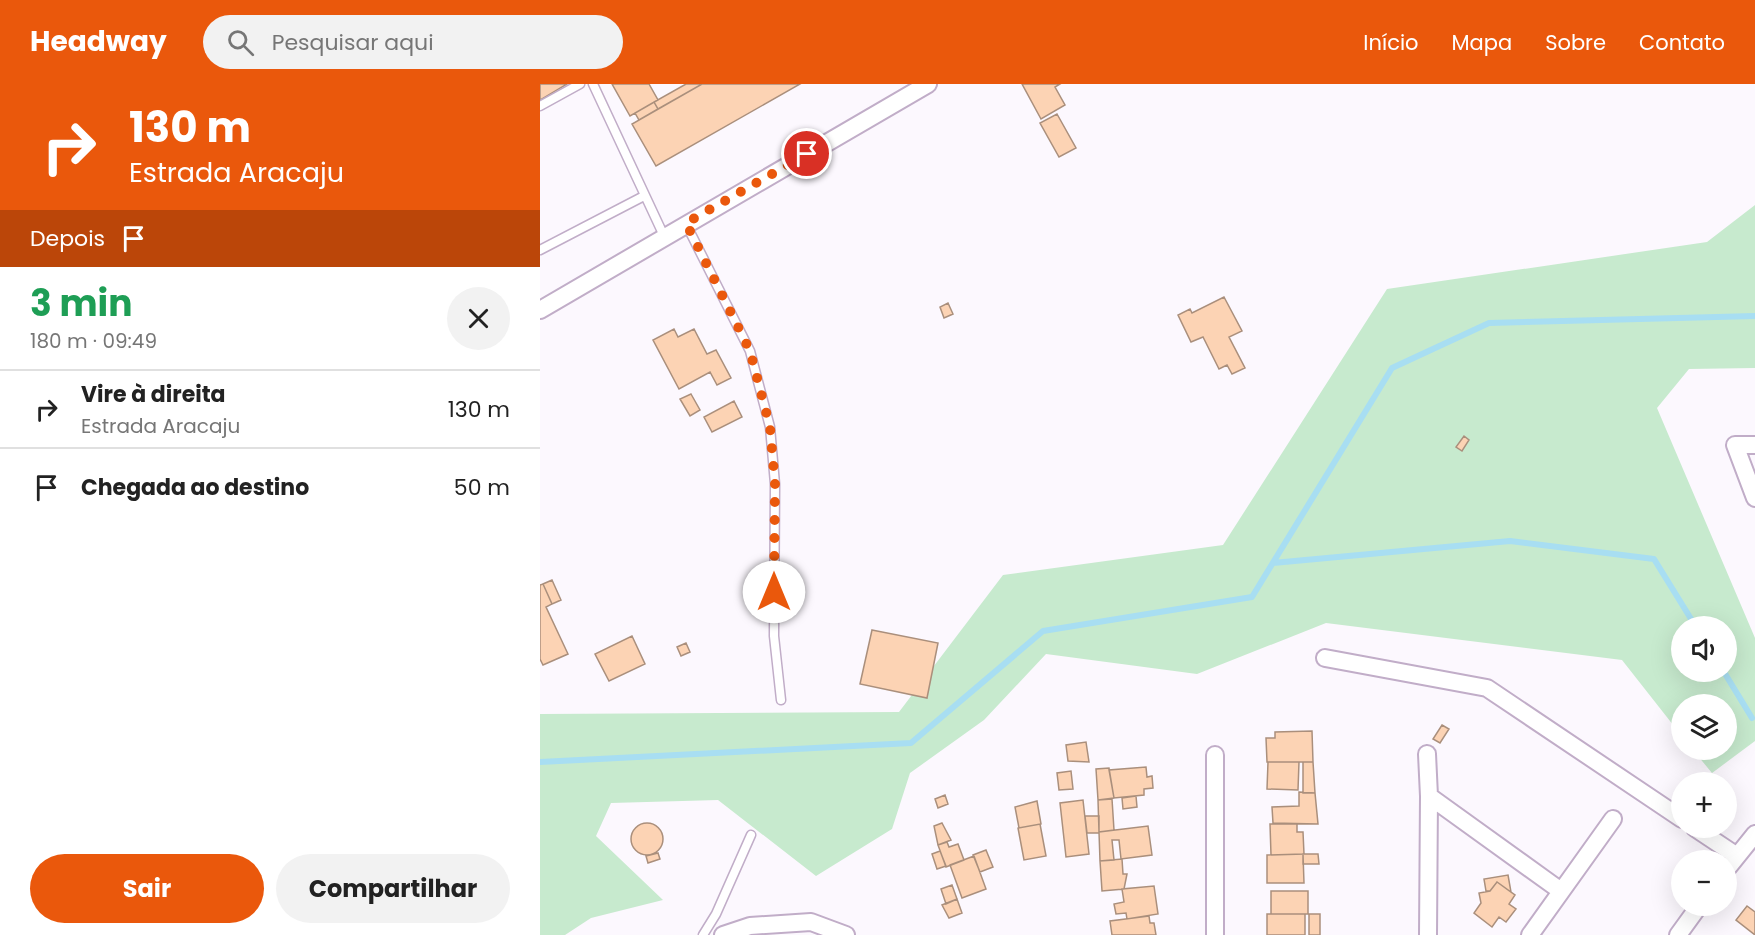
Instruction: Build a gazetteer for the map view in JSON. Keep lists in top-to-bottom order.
{
  "page": {
    "header": "Headway",
    "search": "Pesquisar aqui",
    "nav": [
      "Início",
      "Mapa",
      "Sobre",
      "Contato"
    ],
    "turn": ["130 m", "Estrada Aracaju"],
    "then": "Depois",
    "heading": ["3 min", "180 m · 09:49"],
    "list": [
      {
        "name": "Vire à direita",
        "note": "Estrada Aracaju",
        "value": "130 m"
      },
      {
        "name": "Chegada ao destino",
        "value": "50 m"
      }
    ],
    "map_buttons": ["+", "−"],
    "buttons": ["Sair", "Compartilhar"]
  }
}
